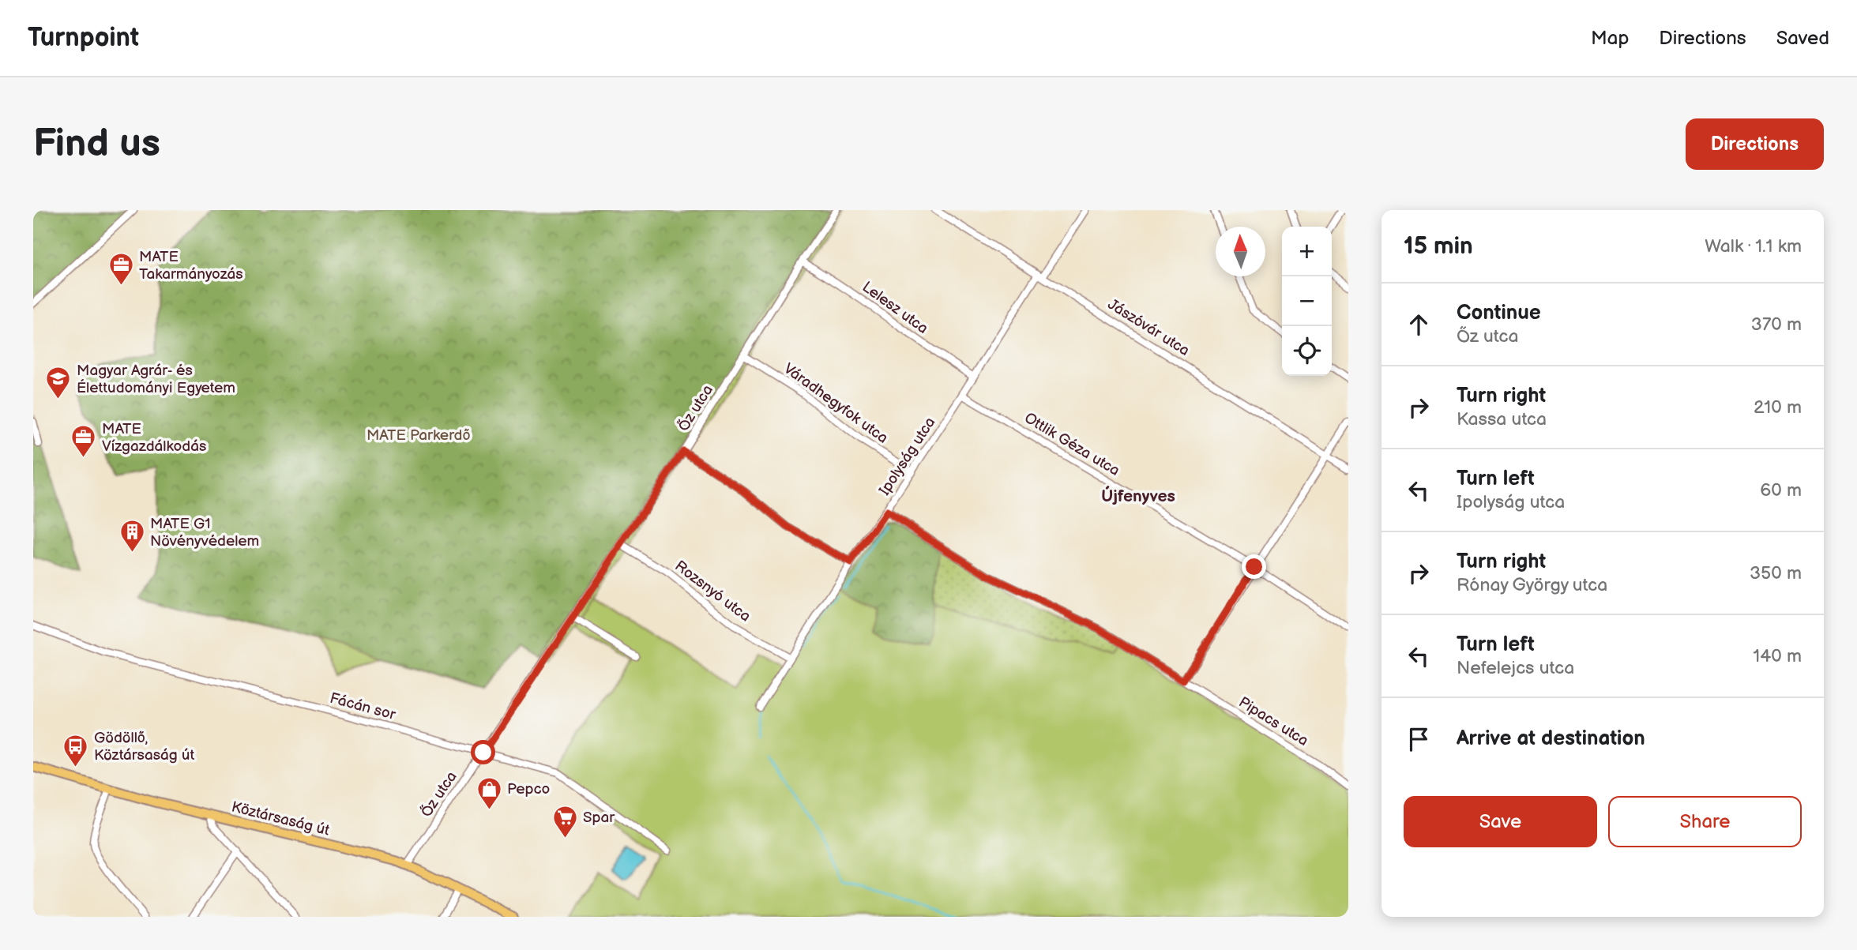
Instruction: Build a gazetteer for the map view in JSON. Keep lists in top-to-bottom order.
{
  "streets": {
    "main road": ["Köztársaság út"],
    "street": [
      "Lelesz utca",
      "Jászóvár utca",
      "Váradhegyfok utca",
      "Őz utca",
      "Ottlik Géza utca",
      "Ipolyság utca",
      "Rozsnyó utca",
      "Fácán sor",
      "Pipacs utca"
    ]
  },
  "crossings": [
    ["Lelesz utca", "Őz utca"],
    ["Lelesz utca", "Ipolyság utca"],
    ["Jászóvár utca", "Ipolyság utca"],
    ["Váradhegyfok utca", "Őz utca"],
    ["Váradhegyfok utca", "Ipolyság utca"],
    ["Őz utca", "Rozsnyó utca"],
    ["Őz utca", "Fácán sor"],
    ["Őz utca", "Köztársaság út"],
    ["Ottlik Géza utca", "Ipolyság utca"],
    ["Ipolyság utca", "Rozsnyó utca"],
    ["Ipolyság utca", "Pipacs utca"]
  ],
  "districts": ["Újfenyves"],
  "parks": ["MATE Parkerdő"],
  "places": {
    "office": ["MATE Takarmányozás", "MATE Vízgazdálkodás"],
    "school or university": ["Magyar Agrár- és Élettudományi Egyetem"],
    "building": ["MATE G1 Növényvédelem"],
    "bus stop": ["Gödöllő, Köztársaság út"],
    "shop": ["Pepco"],
    "supermarket": ["Spar"]
  },
  "north": "top",
  "page": {
    "header": "Turnpoint",
    "nav": ["Map", "Directions", "Saved"],
    "buttons": [
      "Directions",
      ["Save", "Share"]
    ],
    "title": "Find us",
    "heading": ["15 min", "Walk · 1.1 km"],
    "map_buttons": ["+", "−"],
    "list": [
      ["Continue", "Őz utca", "370 m"],
      ["Turn right", "Kassa utca", "210 m"],
      ["Turn left", "Ipolyság utca", "60 m"],
      ["Turn right", "Rónay György utca", "350 m"],
      ["Turn left", "Nefelejcs utca", "140 m"],
      "Arrive at destination"
    ]
  }
}
